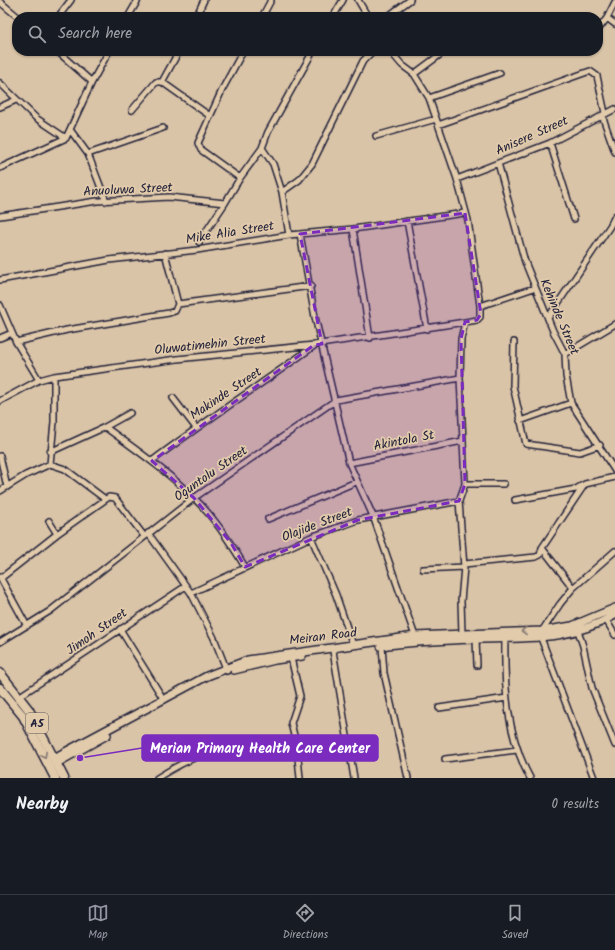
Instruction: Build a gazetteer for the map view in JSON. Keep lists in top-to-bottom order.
{
  "streets": {
    "highway": ["A5"],
    "main road": ["Meiran Road"],
    "street": [
      "Anisere Street",
      "Anuoluwa Street",
      "Mike Alia Street",
      "Kehinde Street",
      "Oluwatimehin Street",
      "Makinde Street",
      "Akintola St",
      "Oguntolu Street",
      "Olajide Street",
      "Jimoh Street"
    ]
  },
  "crossings": [
    ["Anisere Street", "Kehinde Street"],
    ["Oluwatimehin Street", "Makinde Street"],
    ["Jimoh Street", "A5"],
    ["Meiran Road", "A5"]
  ],
  "places": ["Merian Primary Health Care Center"],
  "page": {
    "search": "Search here",
    "heading": ["Nearby", "0 results"],
    "nav": ["Map", "Directions", "Saved"]
  }
}
